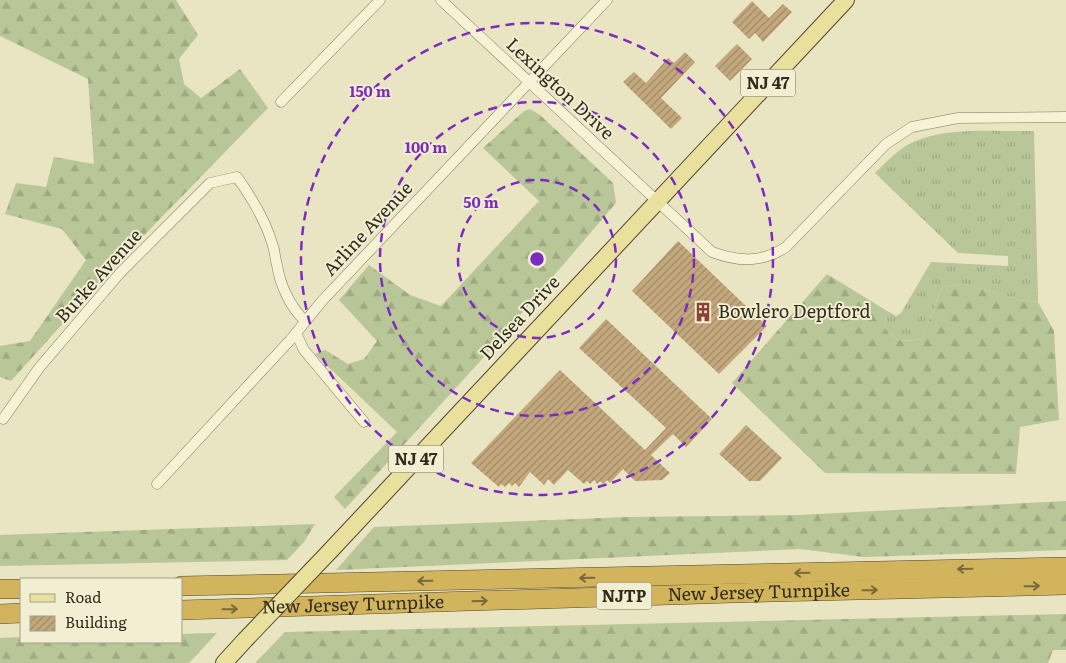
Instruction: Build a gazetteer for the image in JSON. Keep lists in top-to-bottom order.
{
  "streets": {
    "highway": ["New Jersey Turnpike", "NJTP"],
    "main road": ["NJ 47", "Delsea Drive"],
    "street": ["Lexington Drive", "Arline Avenue", "Burke Avenue"]
  },
  "crossings": [
    ["Lexington Drive", "Arline Avenue"],
    ["Lexington Drive", "Delsea Drive"],
    ["Arline Avenue", "Burke Avenue"]
  ],
  "places": {
    "building": ["Bowlero Deptford"]
  },
  "legend": ["Road", "Building"],
  "rings": ["150 m", "100 m", "50 m"]
}
